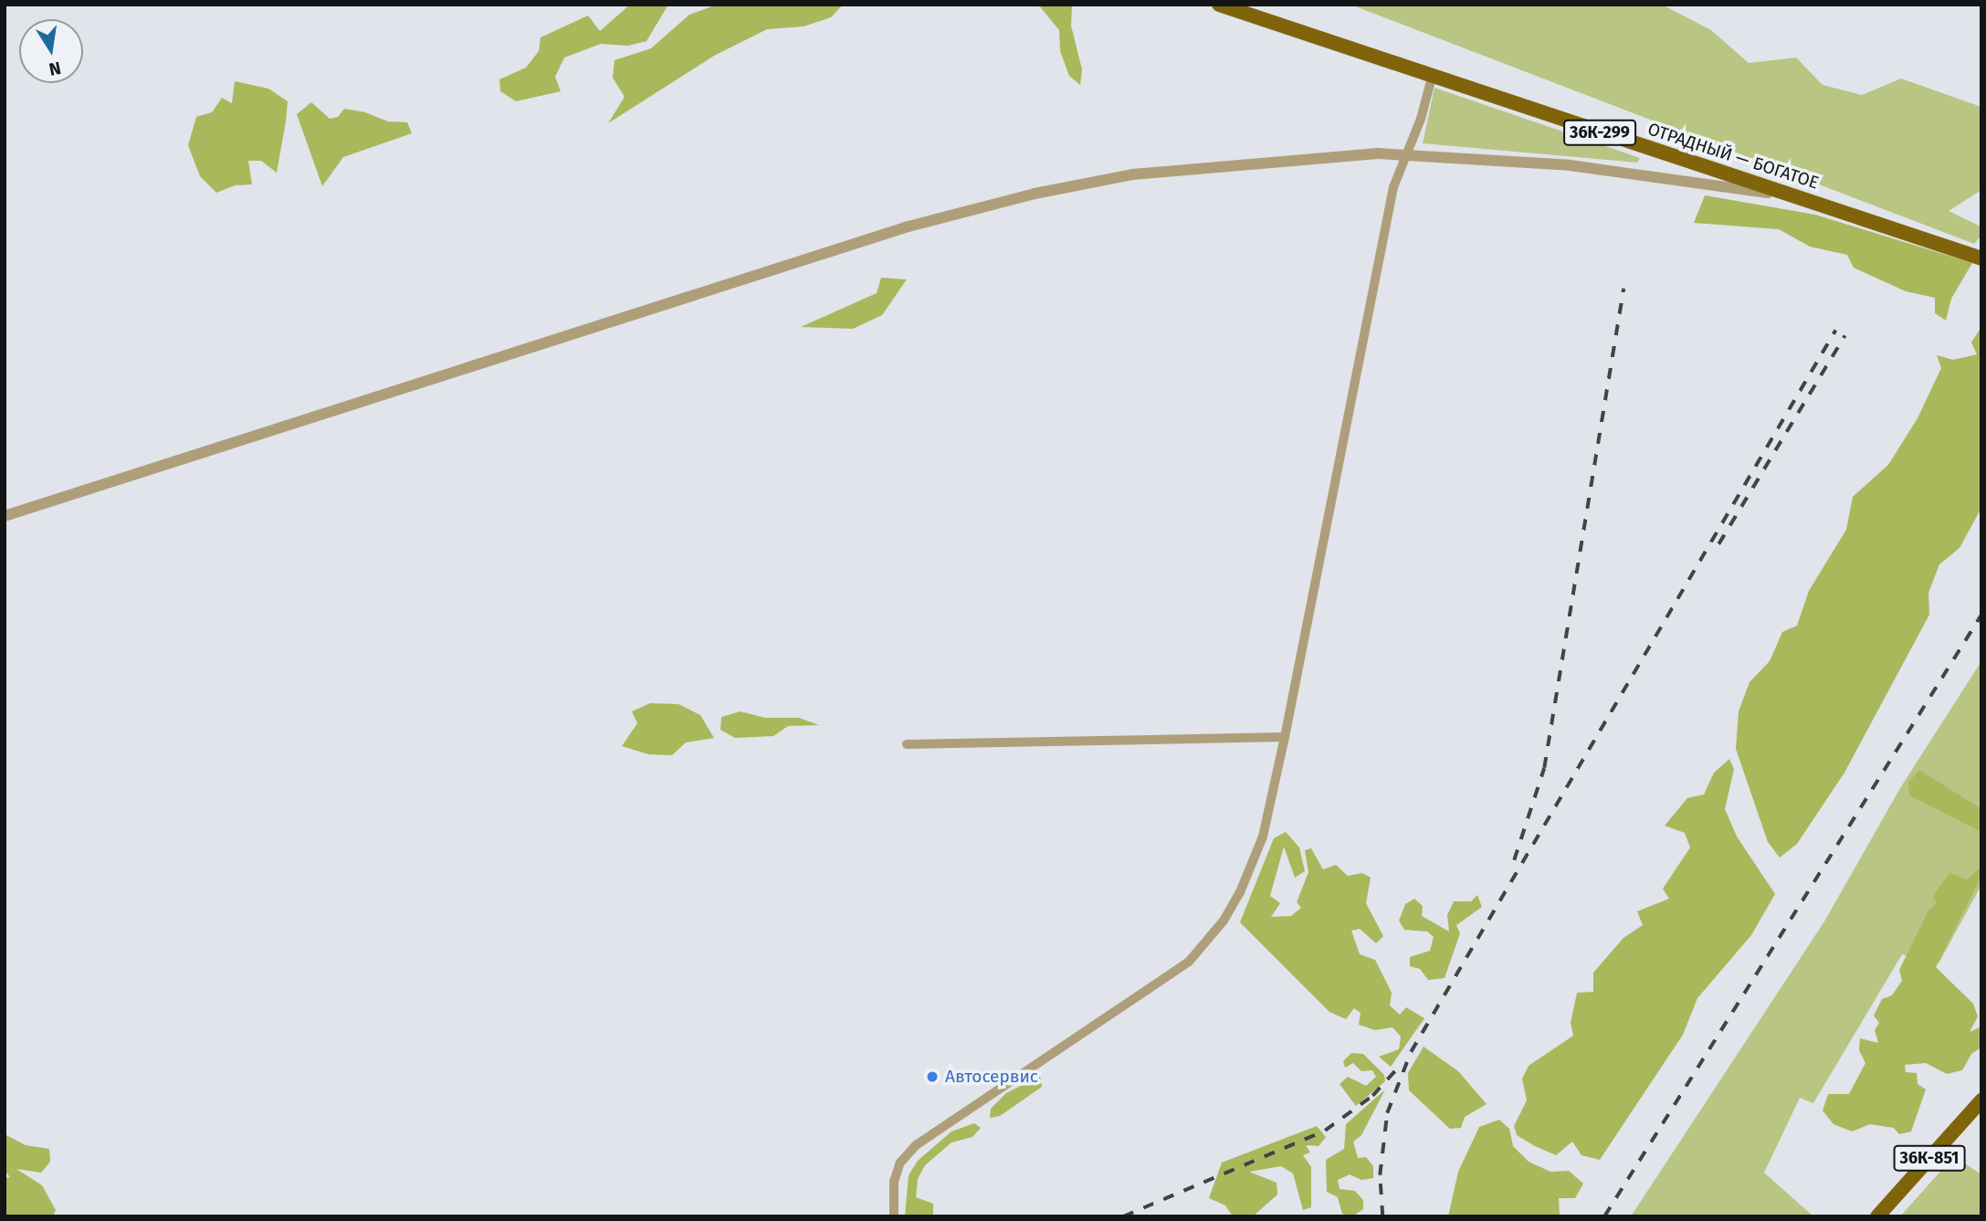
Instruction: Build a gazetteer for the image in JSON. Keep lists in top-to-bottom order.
{
  "streets": {
    "main road": ["36К-299", "ОТРАДНЫЙ — БОГАТОЕ", "36К-851"]
  },
  "places": ["Автосервис"],
  "north": "bottom"
}
